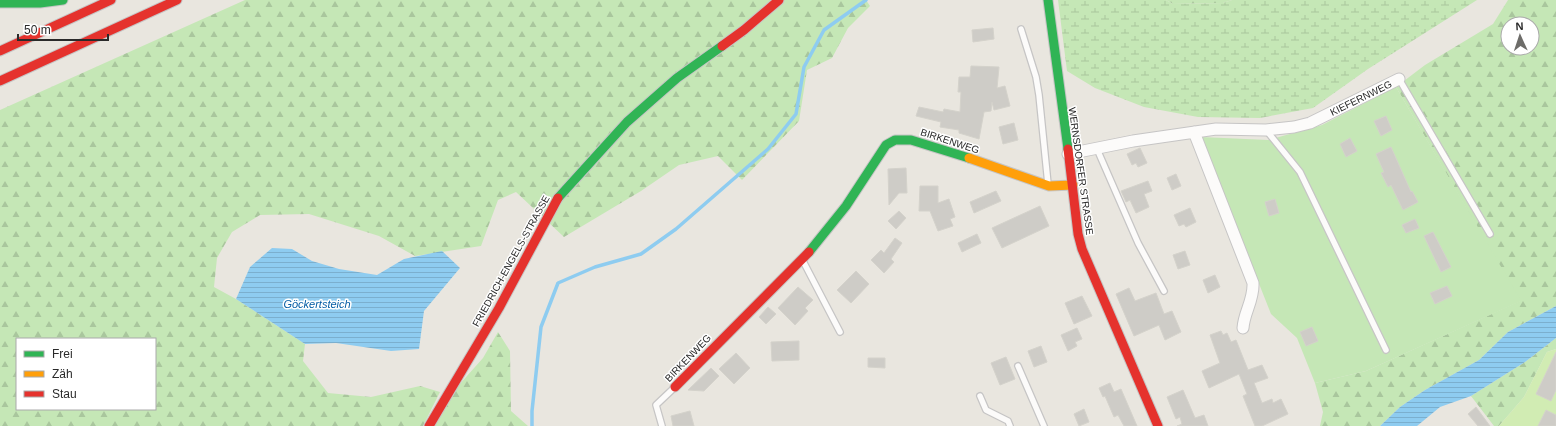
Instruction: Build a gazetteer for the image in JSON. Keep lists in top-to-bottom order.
{
  "streets": {
    "main road": ["BIRKENWEG", "WERNSDORFER STRASSE", "FRIEDRICH-ENGELS-STRASSE"],
    "street": ["KIEFERNWEG"]
  },
  "crossings": [
    ["KIEFERNWEG", "WERNSDORFER STRASSE"],
    ["BIRKENWEG", "WERNSDORFER STRASSE"]
  ],
  "water": ["Göckertsteich"],
  "legend": ["Frei", "Zäh", "Stau"],
  "scale_bar": "50 m",
  "north": "top"
}
